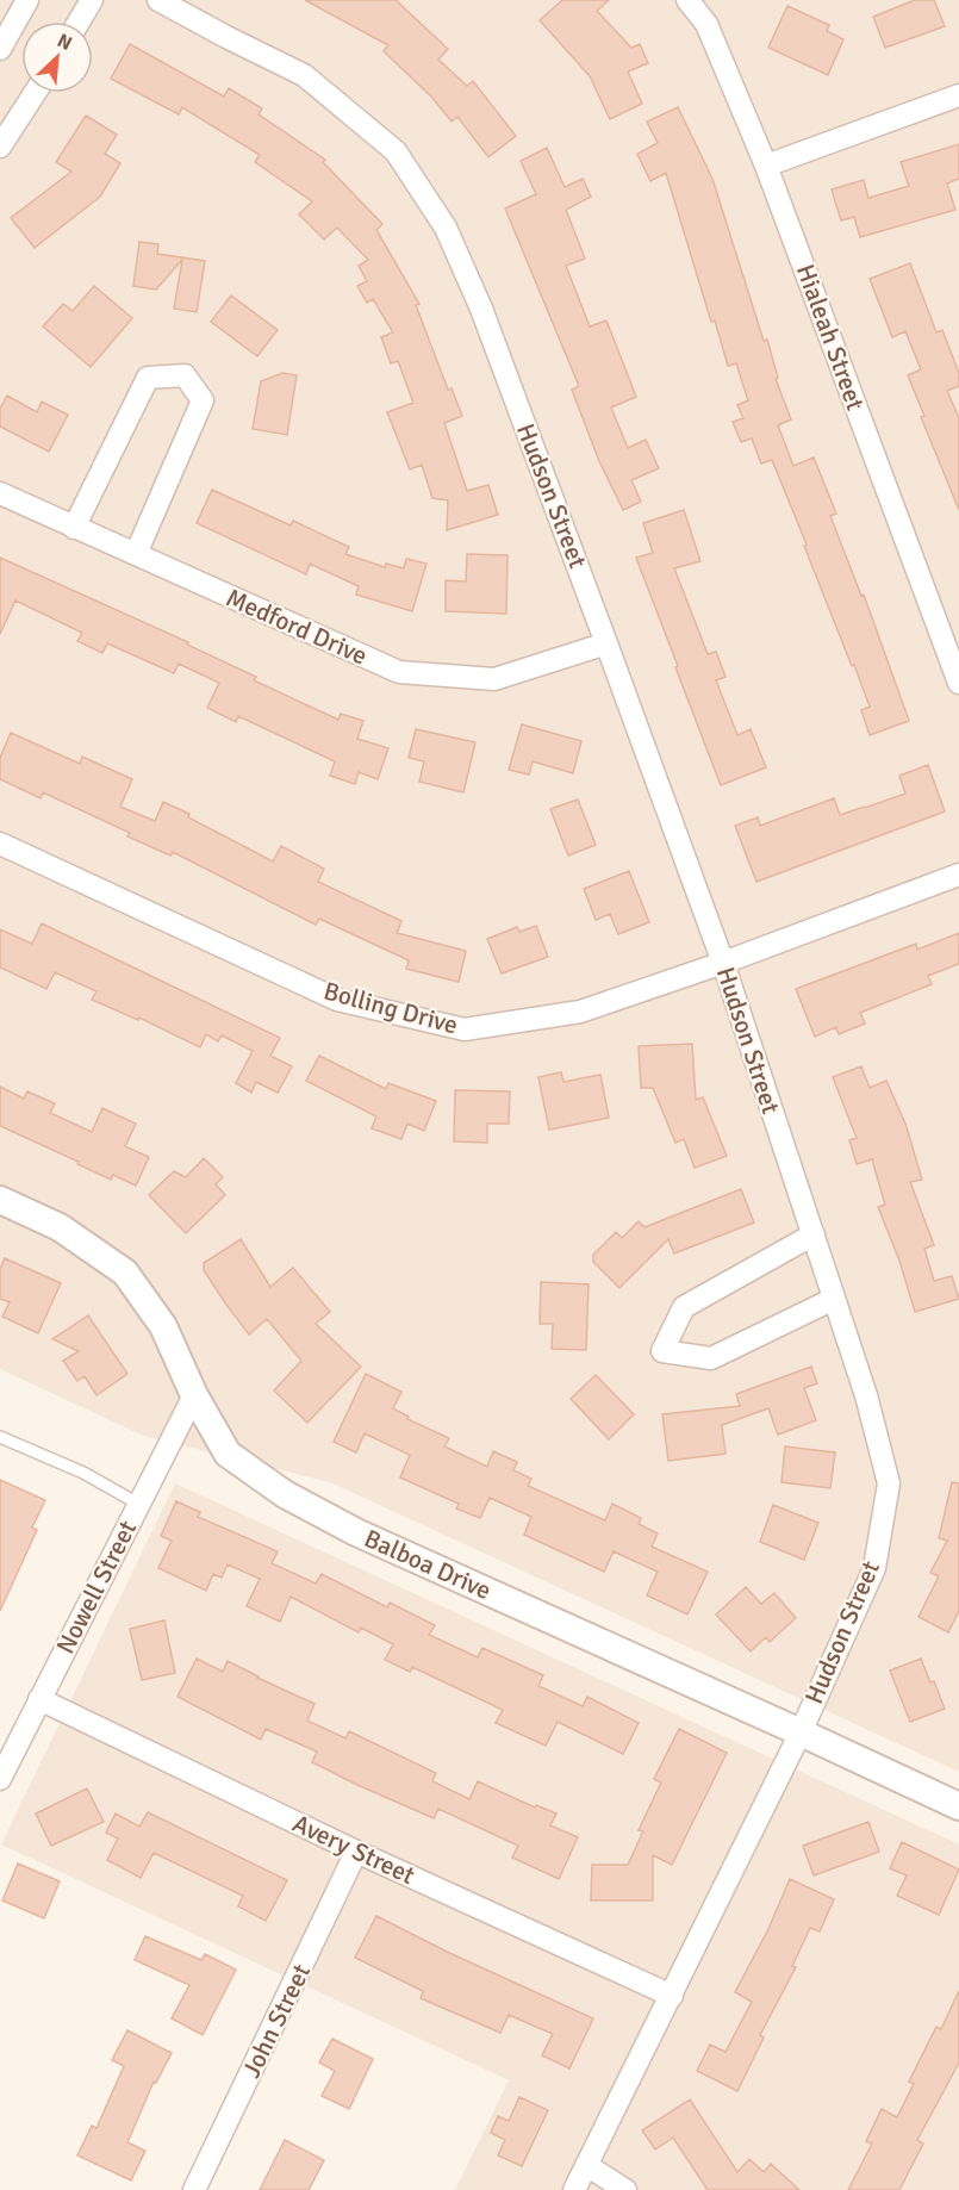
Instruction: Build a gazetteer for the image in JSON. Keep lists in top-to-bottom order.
{
  "streets": {
    "street": [
      "Hialeah Street",
      "Hudson Street",
      "Medford Drive",
      "Bolling Drive",
      "Balboa Drive",
      "Nowell Street",
      "Avery Street",
      "John Street"
    ]
  },
  "crossings": [
    ["Hudson Street", "Medford Drive"],
    ["Hudson Street", "Bolling Drive"],
    ["Hudson Street", "Balboa Drive"],
    ["Hudson Street", "Avery Street"],
    ["Balboa Drive", "Nowell Street"],
    ["Nowell Street", "Avery Street"],
    ["Avery Street", "John Street"]
  ],
  "north": "top right"
}
